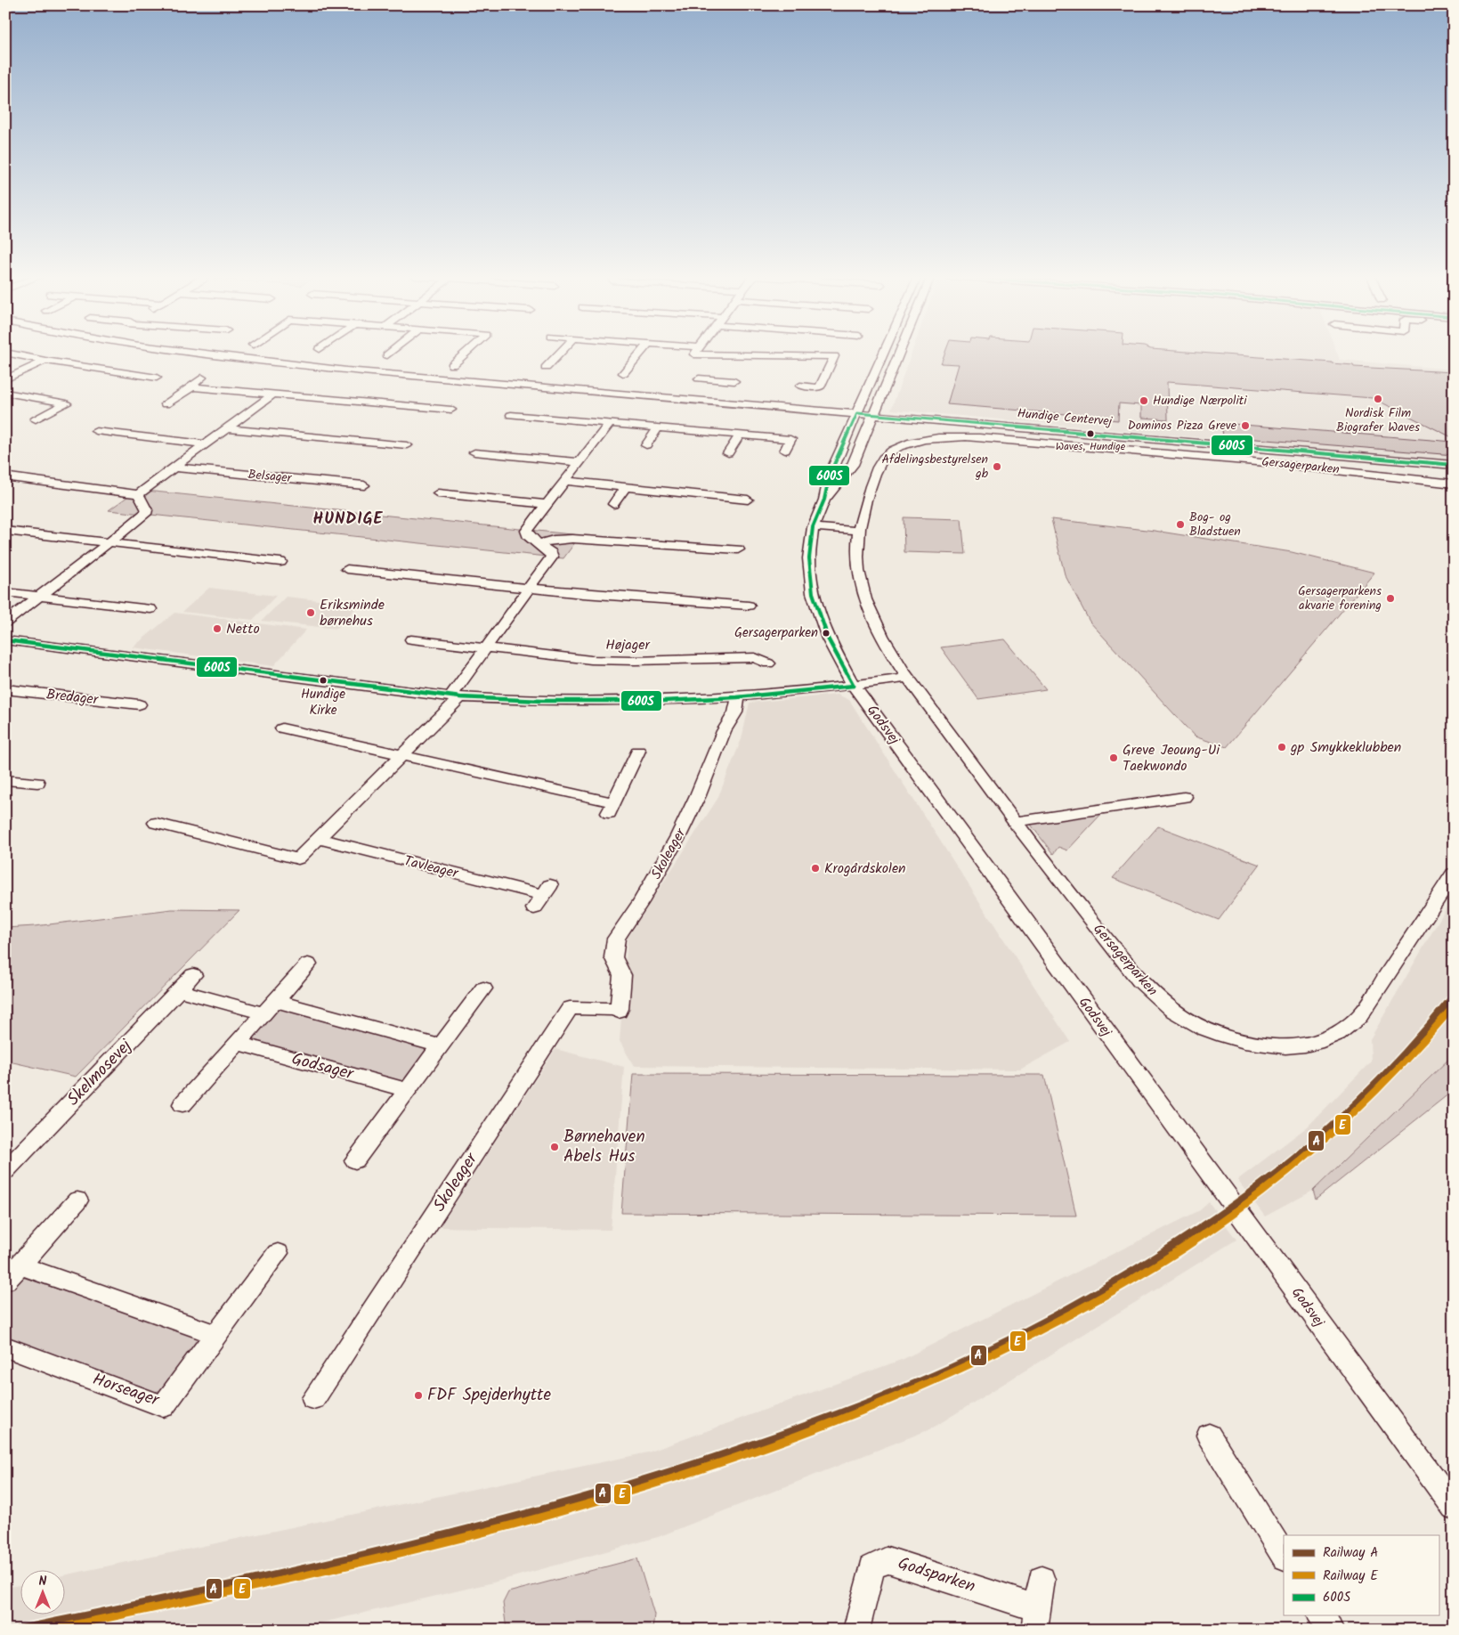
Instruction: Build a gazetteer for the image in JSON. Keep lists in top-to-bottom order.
{
  "streets": {
    "street": [
      "Hundige Centervej",
      "Gersagerparken",
      "Belsager",
      "Højager",
      "Bredager",
      "Godsvej",
      "Skoleager",
      "Tavleager",
      "Godsager",
      "Skelmosevej",
      "Horseager",
      "Godsparken"
    ]
  },
  "crossings": [
    ["Hundige Centervej", "Godsvej"]
  ],
  "districts": ["HUNDIGE"],
  "places": [
    "Nordisk Film Biografer Waves",
    "Hundige Nærpoliti",
    "Dominos Pizza Greve",
    "Waves, Hundige",
    "Afdelingsbestyrelsen gb",
    "Bog- og Bladstuen",
    "Gersagerparkens akvarie forening",
    "Eriksminde børnehus",
    "Netto",
    "Gersagerparken",
    "Hundige Kirke",
    "gp Smykkeklubben",
    "Greve Jeoung-Ui Taekwondo",
    "Krogårdskolen",
    "Børnehaven Abels Hus",
    "FDF Spejderhytte"
  ],
  "lines": ["transit line 600S", "rail line A", "rail line E"],
  "legend": ["Railway A", "Railway E", "600S"],
  "north": "top"
}
